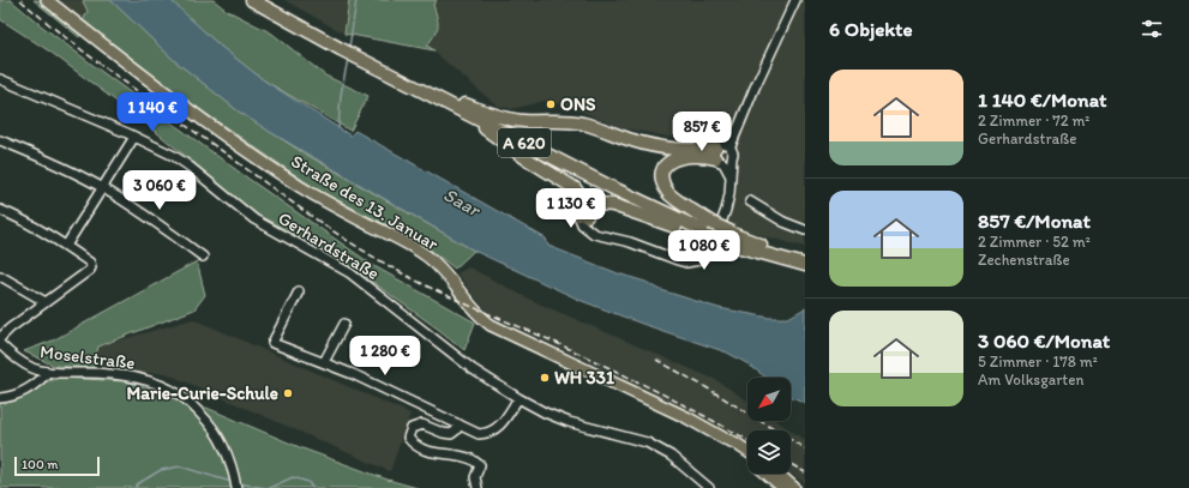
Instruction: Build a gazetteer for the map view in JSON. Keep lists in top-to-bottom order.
{
  "streets": {
    "highway": ["A 620"],
    "main road": ["Straße des 13. Januar"],
    "street": ["Gerhardstraße", "Moselstraße"]
  },
  "water": ["Saar"],
  "places": ["ONS", "WH 331", "Marie-Curie-Schule"],
  "scale_bar": "100 m",
  "north": "bottom left",
  "page": {
    "heading": "6 Objekte",
    "list": [
      {
        "name": "1 140 €/Monat",
        "note": "2 Zimmer · 72 m² · Gerhardstraße"
      },
      {
        "name": "857 €/Monat",
        "note": "2 Zimmer · 52 m² · Zechenstraße"
      },
      {
        "name": "3 060 €/Monat",
        "note": "5 Zimmer · 178 m² · Am Volksgarten"
      }
    ],
    "price": [
      "1 140 €",
      "857 €",
      "3 060 €",
      "1 130 €",
      "1 080 €",
      "1 280 €"
    ],
    "scale": "100 m"
  }
}
